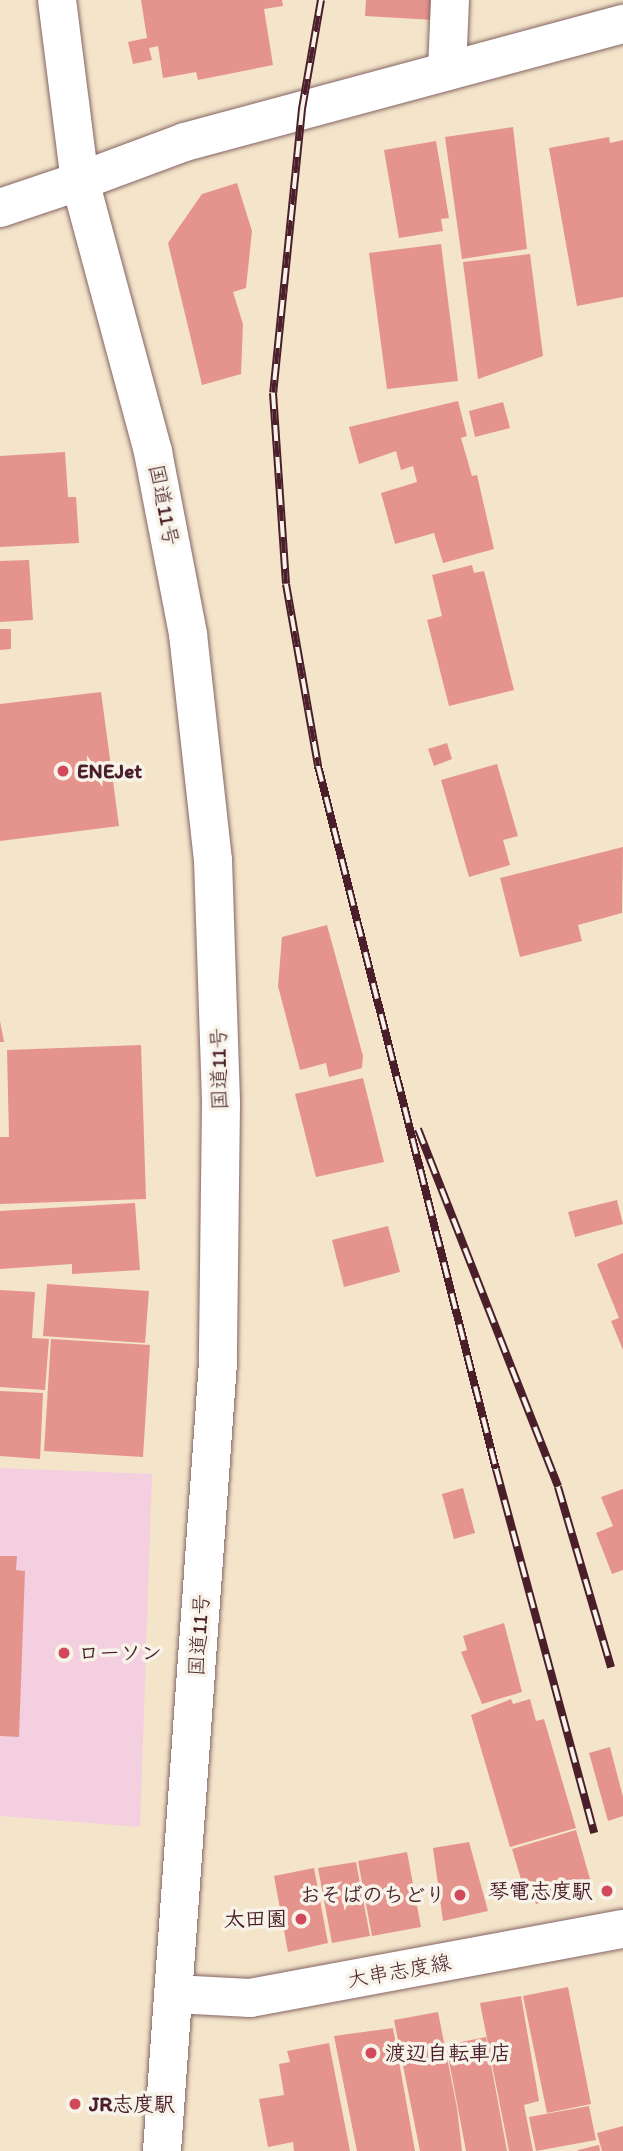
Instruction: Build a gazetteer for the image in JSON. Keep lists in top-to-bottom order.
{
  "streets": {
    "main road": ["国道11号", "大串志度線"]
  },
  "crossings": [
    ["国道11号", "大串志度線"]
  ],
  "places": [
    "ENEJet",
    "ローソン",
    "琴電志度駅",
    "おそばのちどり",
    "太田園",
    "渡辺自転車店",
    "JR志度駅"
  ]
}
